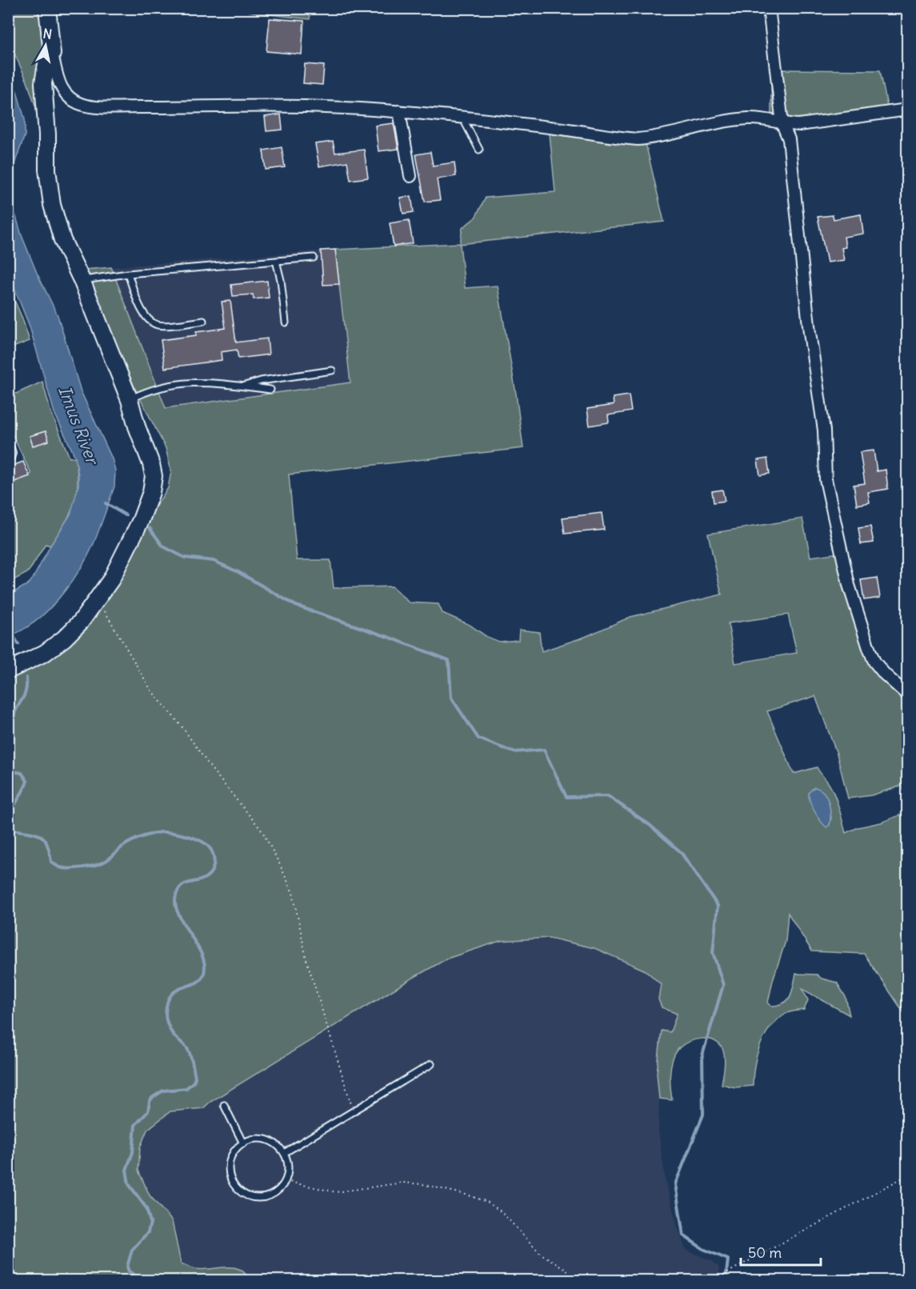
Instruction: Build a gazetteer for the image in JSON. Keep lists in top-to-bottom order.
{
  "water": ["Imus River"],
  "scale_bar": "50 m",
  "north": "top"
}
